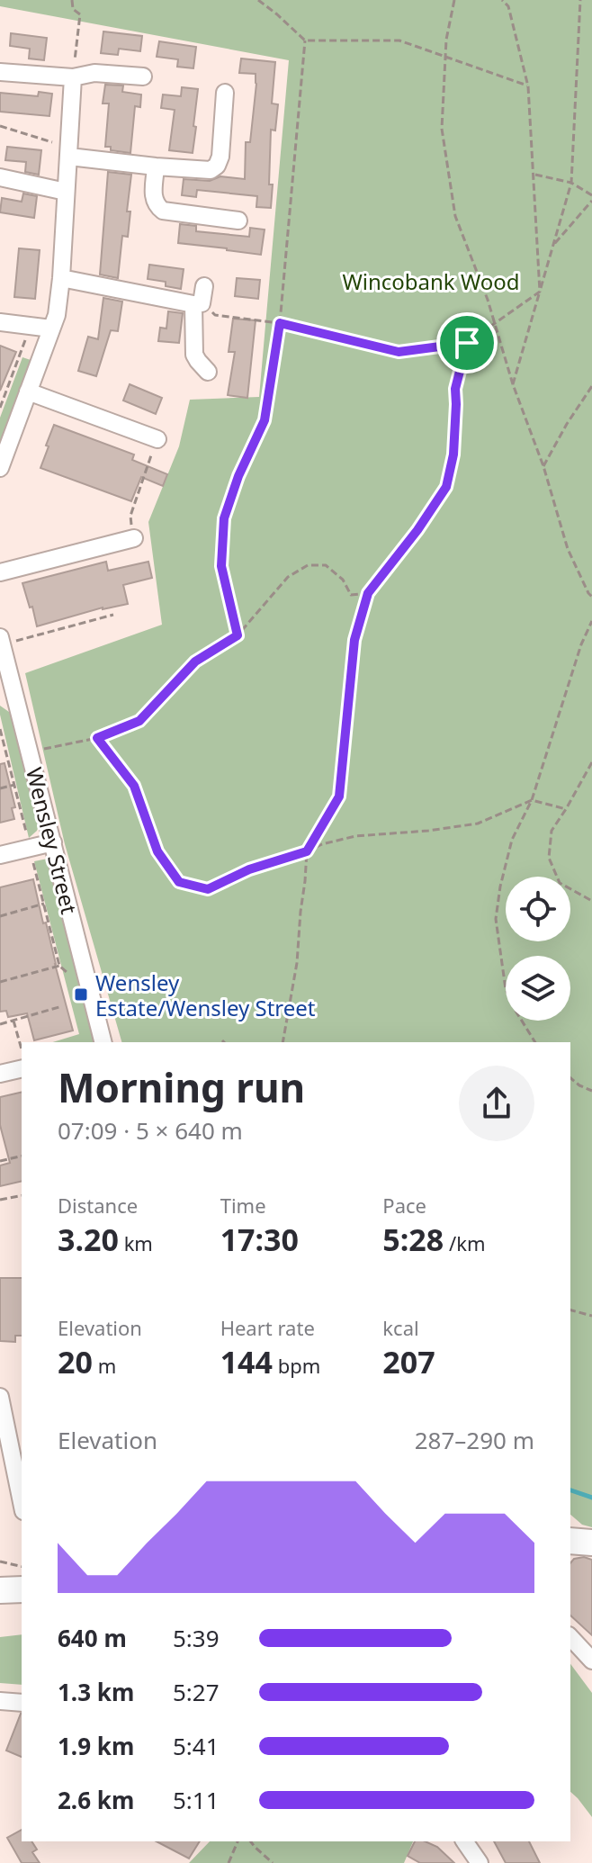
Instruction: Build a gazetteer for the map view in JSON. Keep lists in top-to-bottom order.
{
  "streets": {
    "street": ["Wensley Street"]
  },
  "parks": ["Wincobank Wood"],
  "places": {
    "transit": ["Wensley Estate/Wensley Street"]
  },
  "page": {
    "heading": ["Morning run", "07:09 · 5 × 640 m"],
    "stats": [
      ["Distance", "3.20 km"],
      ["Time", "17:30"],
      ["Pace", "5:28 /km"],
      ["Elevation", "20 m"],
      ["Heart rate", "144 bpm"],
      ["kcal", "207"]
    ],
    "chart": ["Elevation", "287–290 m"],
    "list": [
      {
        "name": "640 m",
        "note": "5:39"
      },
      {
        "name": "1.3 km",
        "note": "5:27"
      },
      {
        "name": "1.9 km",
        "note": "5:41"
      },
      {
        "name": "2.6 km",
        "note": "5:11"
      }
    ]
  }
}
